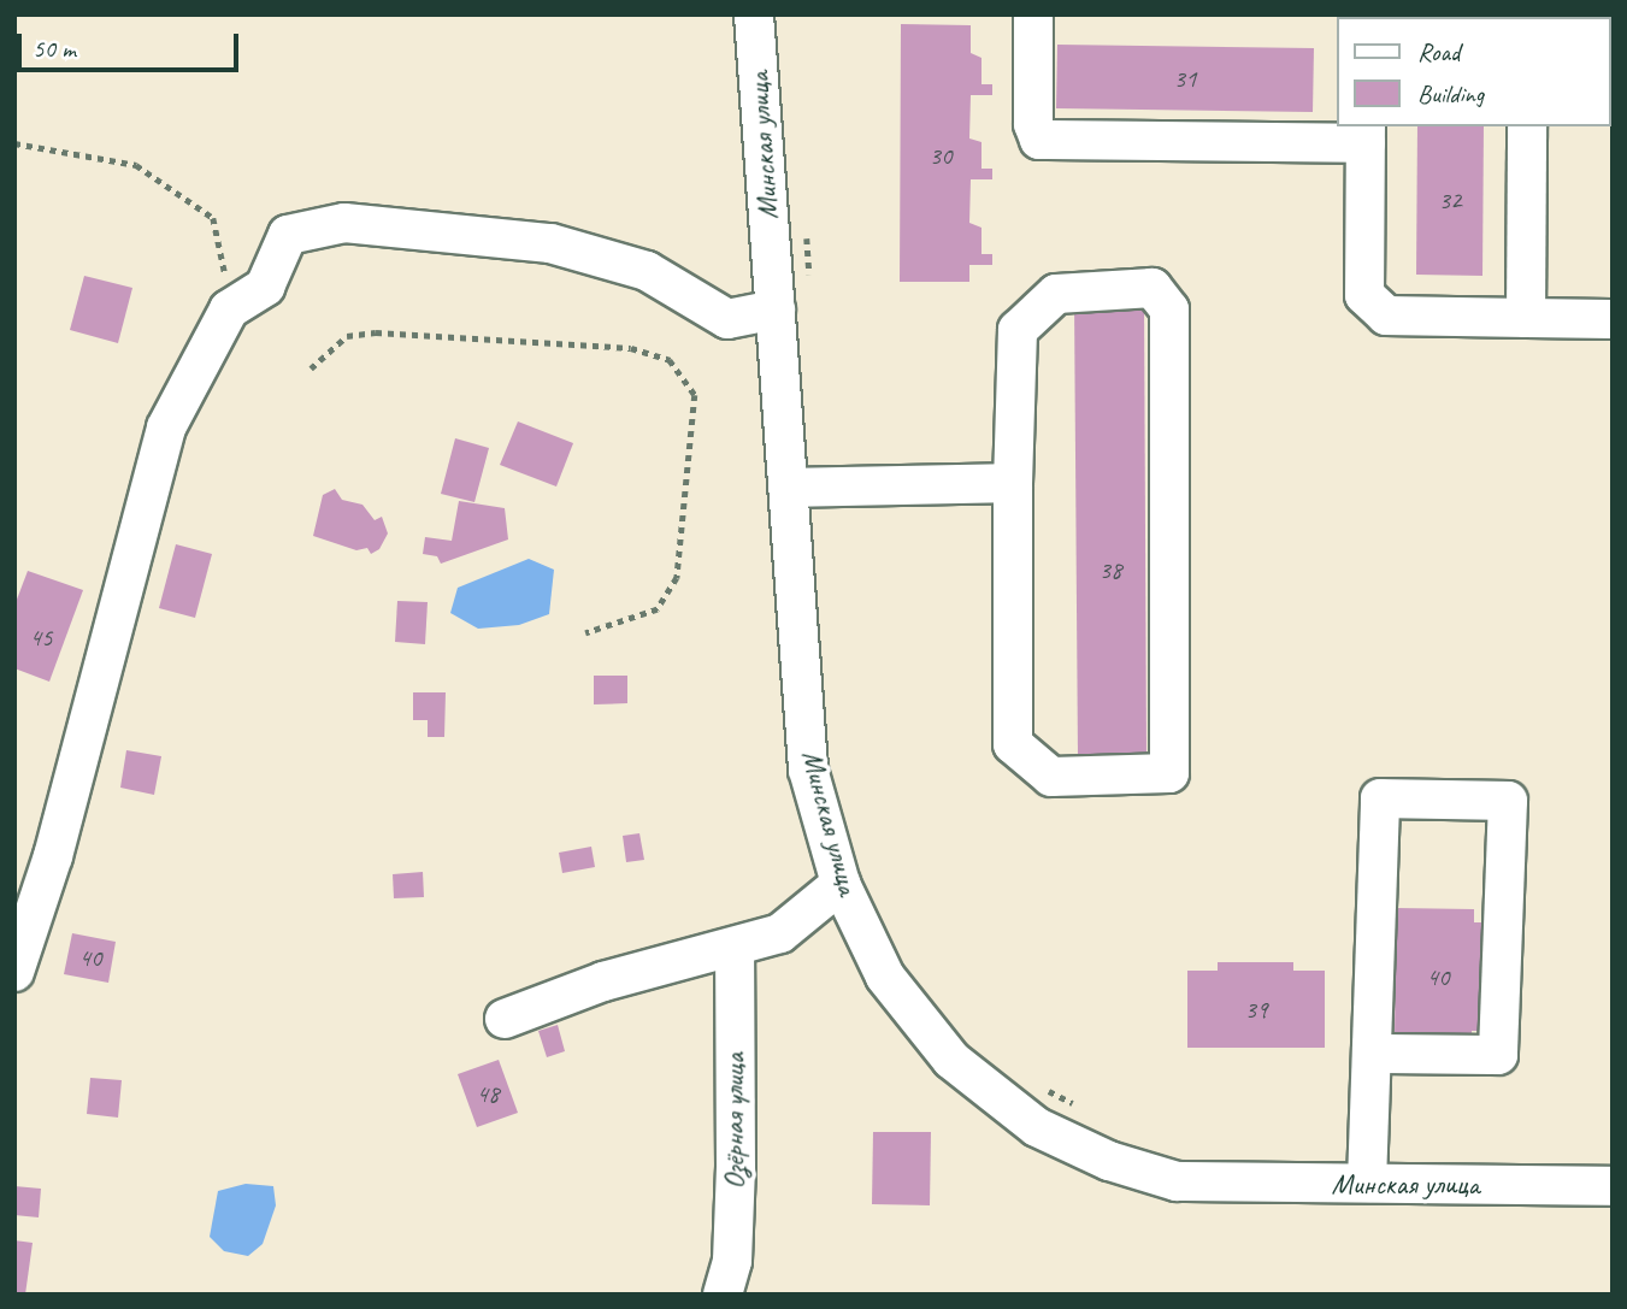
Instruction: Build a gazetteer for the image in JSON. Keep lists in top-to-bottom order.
{
  "streets": {
    "street": ["Минская улица", "Озёрная улица"]
  },
  "house_numbers": [
    "31",
    "30",
    "32",
    "38",
    "45",
    "40",
    "40",
    "39",
    "48"
  ],
  "legend": ["Road", "Building"],
  "scale_bar": "50 m"
}
